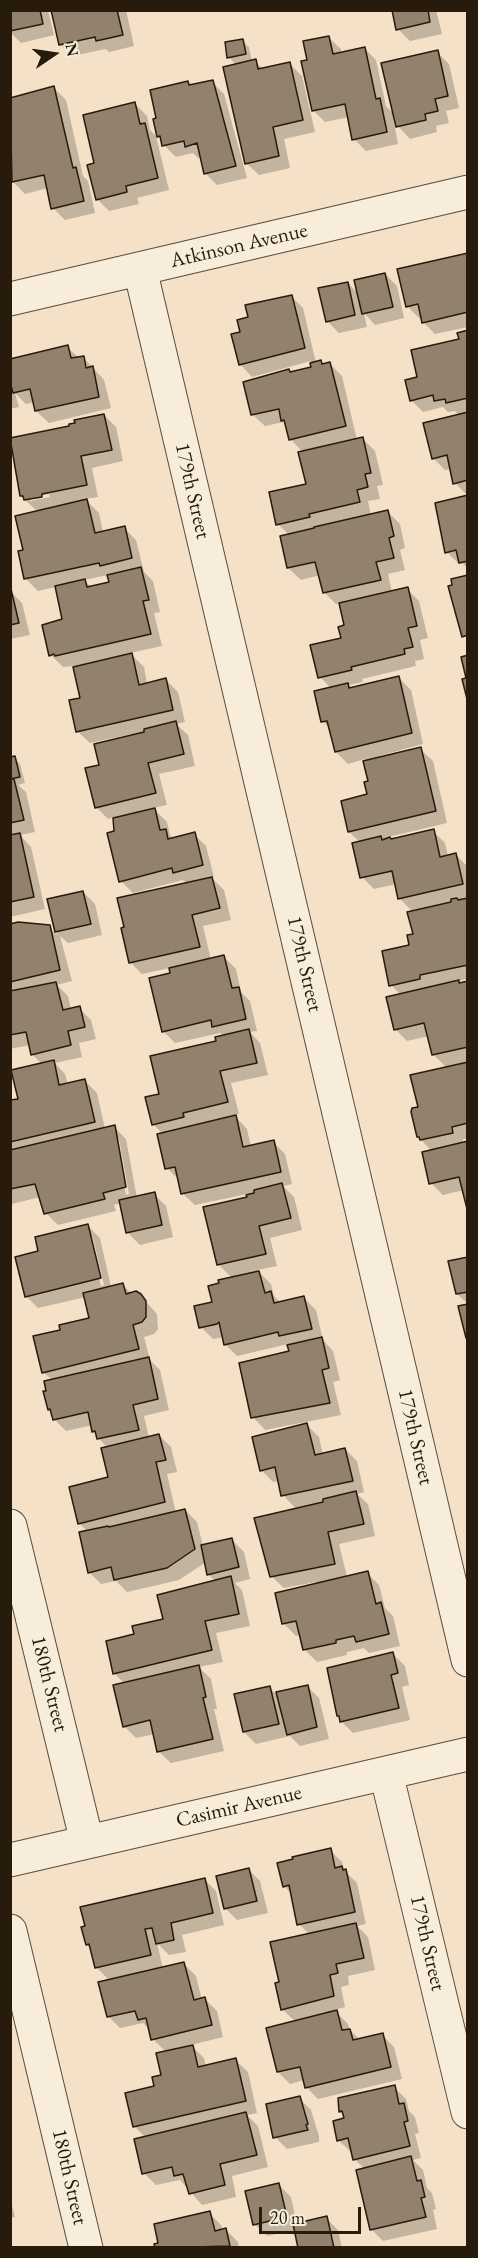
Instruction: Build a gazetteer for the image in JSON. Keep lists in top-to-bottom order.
{
  "streets": {
    "street": [
      "Atkinson Avenue",
      "179th Street",
      "180th Street",
      "Casimir Avenue"
    ]
  },
  "crossings": [
    ["Atkinson Avenue", "179th Street"],
    ["179th Street", "Casimir Avenue"],
    ["180th Street", "Casimir Avenue"]
  ],
  "scale_bar": "20 m",
  "north": "right"
}
